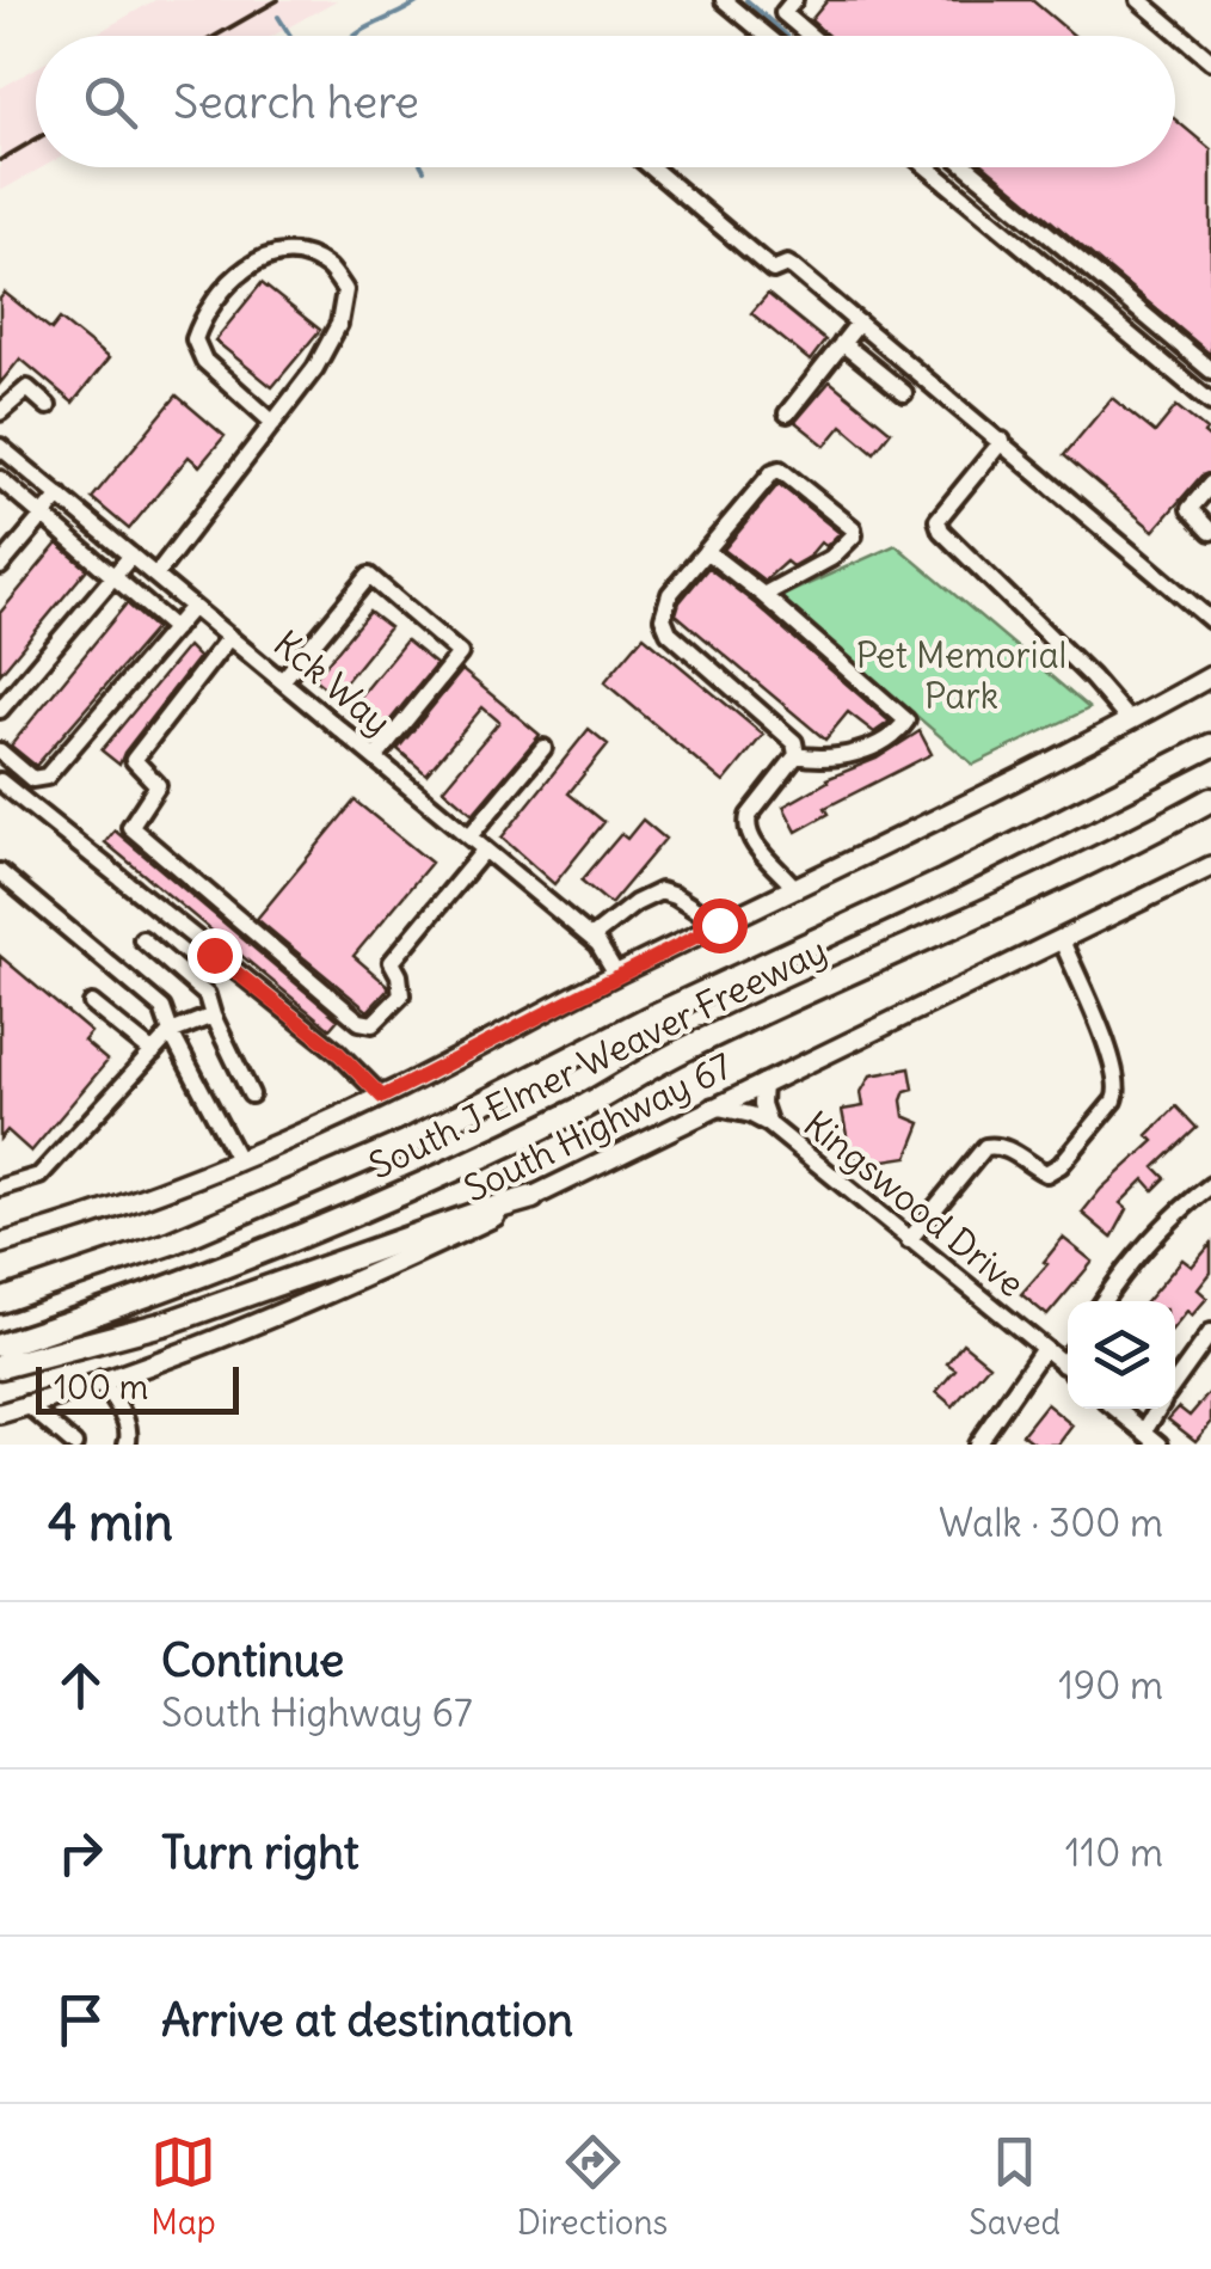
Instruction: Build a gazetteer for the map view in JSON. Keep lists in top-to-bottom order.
{
  "streets": {
    "highway": ["South J Elmer Weaver Freeway"],
    "main road": ["South Highway 67"],
    "street": ["Kck Way", "Kingswood Drive"]
  },
  "crossings": [
    ["South Highway 67", "Kingswood Drive"]
  ],
  "parks": ["Pet Memorial Park"],
  "scale_bar": "100 m",
  "page": {
    "search": "Search here",
    "scale": "100 m",
    "heading": ["4 min", "Walk · 300 m"],
    "list": [
      ["Continue", "South Highway 67", "190 m"],
      ["Turn right", "110 m"],
      "Arrive at destination"
    ],
    "nav": ["Map", "Directions", "Saved"]
  }
}
